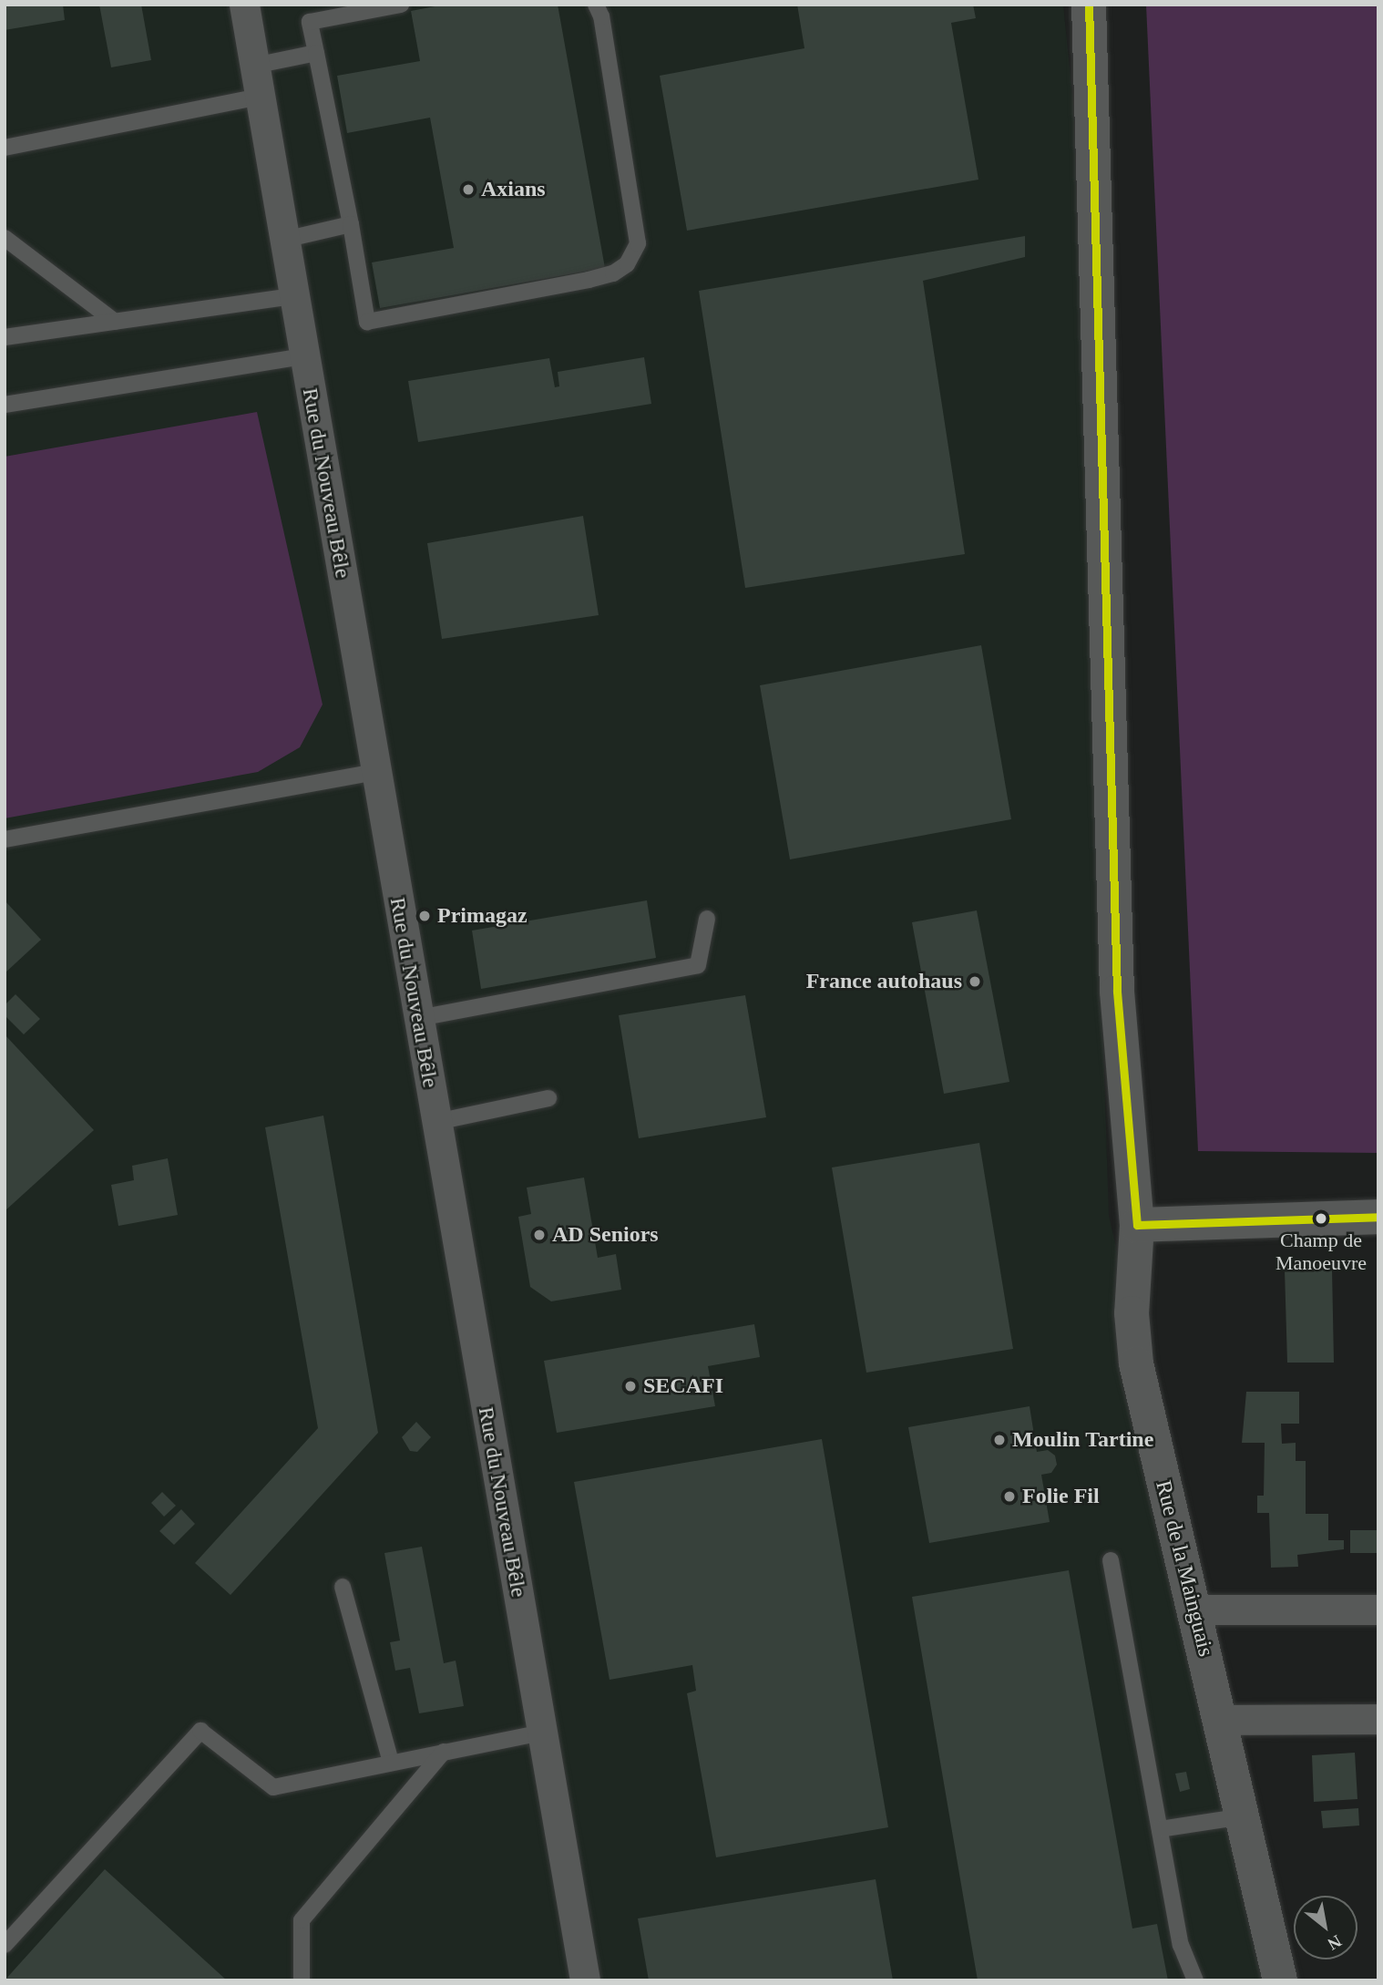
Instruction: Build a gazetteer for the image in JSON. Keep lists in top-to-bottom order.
{
  "streets": {
    "street": ["Rue du Nouveau Bêle", "Rue de la Mainguais"]
  },
  "places": [
    "Axians",
    "Primagaz",
    "France autohaus",
    "Champ de Manoeuvre",
    "AD Seniors",
    "SECAFI",
    "Moulin Tartine",
    "Folie Fil"
  ],
  "north": "bottom right"
}
